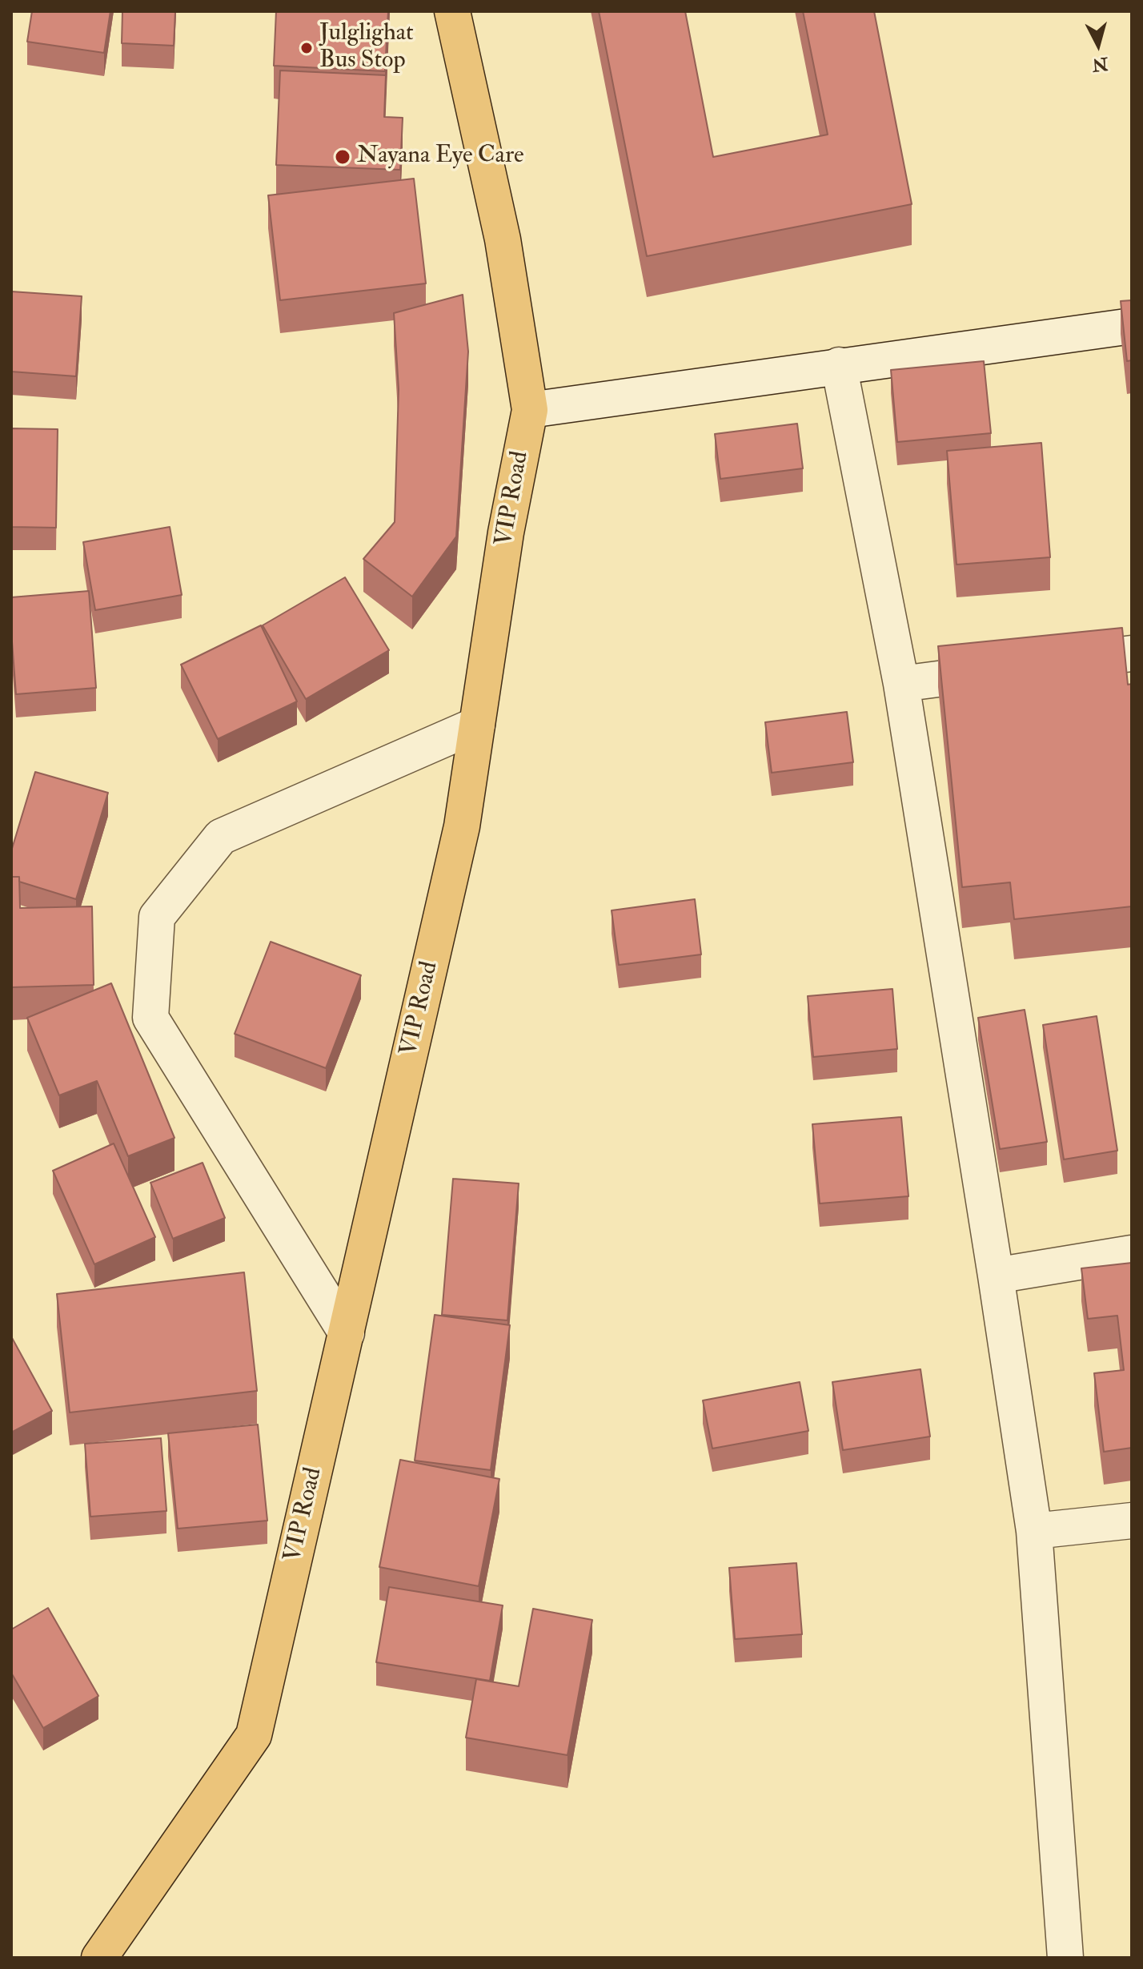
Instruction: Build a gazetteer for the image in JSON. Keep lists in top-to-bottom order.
{
  "streets": {
    "highway": ["VIP Road"]
  },
  "places": ["Julglighat Bus Stop", "Nayana Eye Care"],
  "north": "bottom"
}
